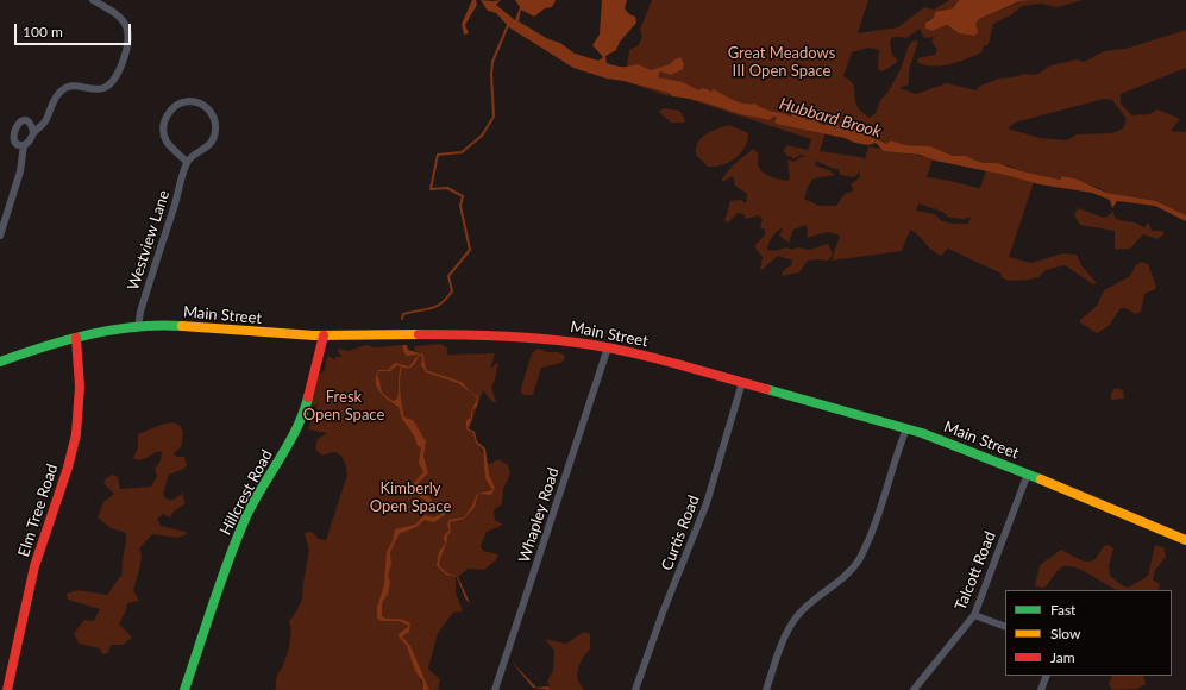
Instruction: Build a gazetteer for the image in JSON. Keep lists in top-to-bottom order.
{
  "streets": {
    "main road": ["Main Street", "Hillcrest Road", "Elm Tree Road"],
    "street": [
      "Westview Lane",
      "Whapley Road",
      "Curtis Road",
      "Talcott Road"
    ]
  },
  "crossings": [
    ["Westview Lane", "Main Street"],
    ["Main Street", "Hillcrest Road"],
    ["Main Street", "Elm Tree Road"],
    ["Main Street", "Whapley Road"],
    ["Main Street", "Curtis Road"],
    ["Main Street", "Talcott Road"]
  ],
  "water": ["Hubbard Brook"],
  "parks": ["Great Meadows III Open Space", "Fresk Open Space", "Kimberly Open Space"],
  "legend": ["Fast", "Slow", "Jam"],
  "scale_bar": "100 m"
}
